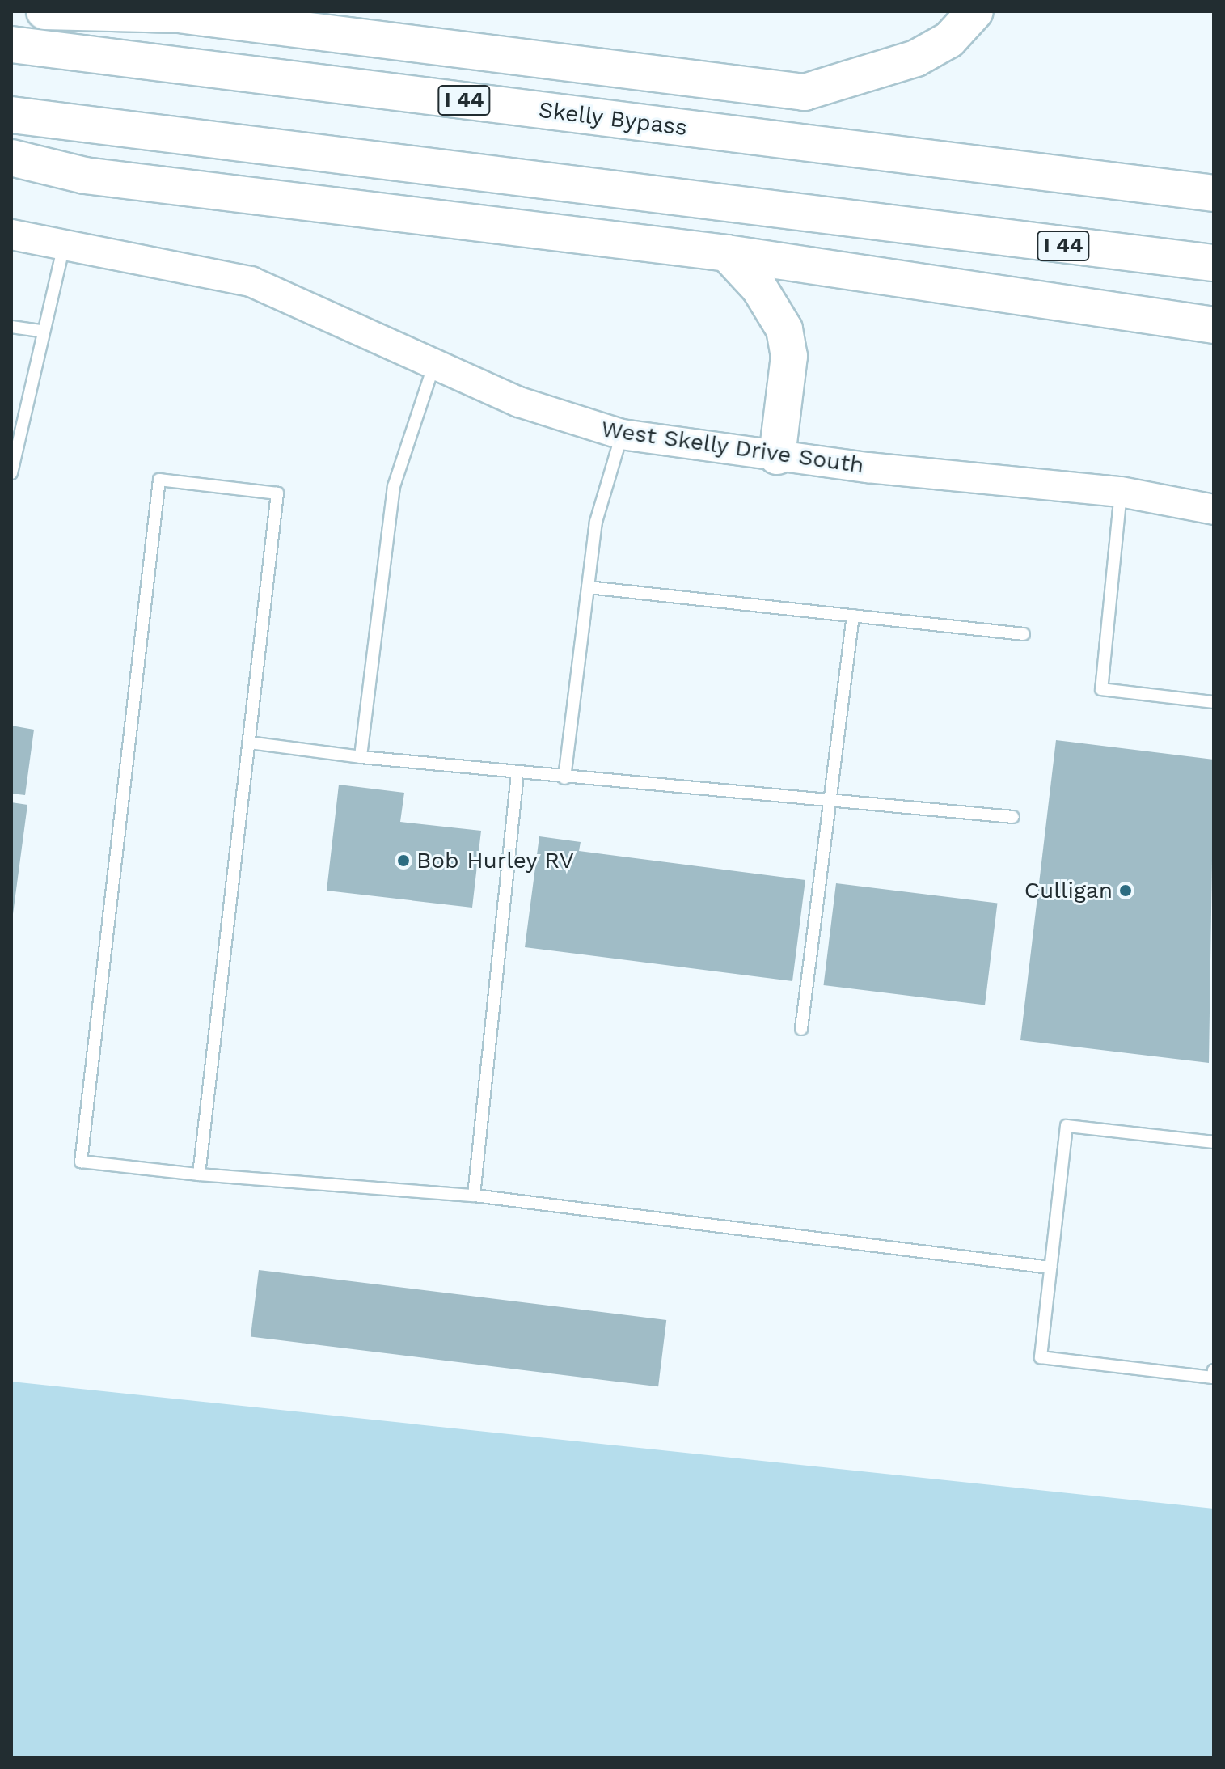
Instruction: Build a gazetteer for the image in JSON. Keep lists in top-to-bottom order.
{
  "streets": {
    "highway": ["I 44", "Skelly Bypass"],
    "street": ["West Skelly Drive South"]
  },
  "places": ["Bob Hurley RV", "Culligan"]
}
